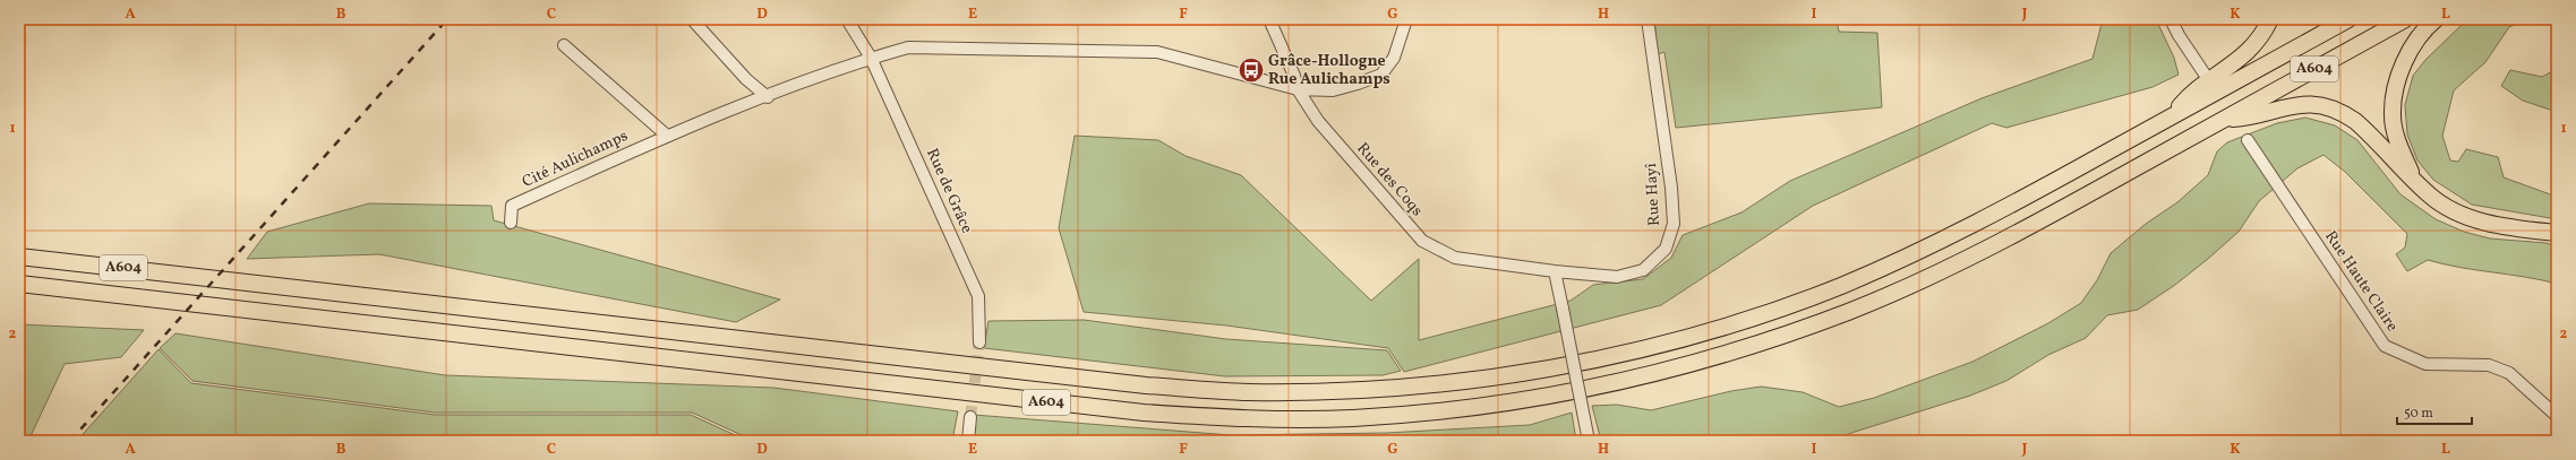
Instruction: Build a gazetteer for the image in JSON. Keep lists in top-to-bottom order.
{
  "streets": {
    "highway": ["A604"],
    "street": [
      "Cité Aulichamps",
      "Rue des Coqs",
      "Rue de Grâce",
      "Rue Hayî",
      "Rue Haute Claire"
    ]
  },
  "crossings": [
    ["Cité Aulichamps", "Rue des Coqs"],
    ["Cité Aulichamps", "Rue de Grâce"],
    ["Rue des Coqs", "Rue Hayî"]
  ],
  "places": {
    "bus stop": ["Grâce-Hollogne Rue Aulichamps"]
  },
  "scale_bar": "50 m",
  "grid": {
    "columns": [
      "A",
      "B",
      "C",
      "D",
      "E",
      "F",
      "G",
      "H",
      "I",
      "J",
      "K",
      "L"
    ],
    "rows": ["1", "2"]
  }
}
